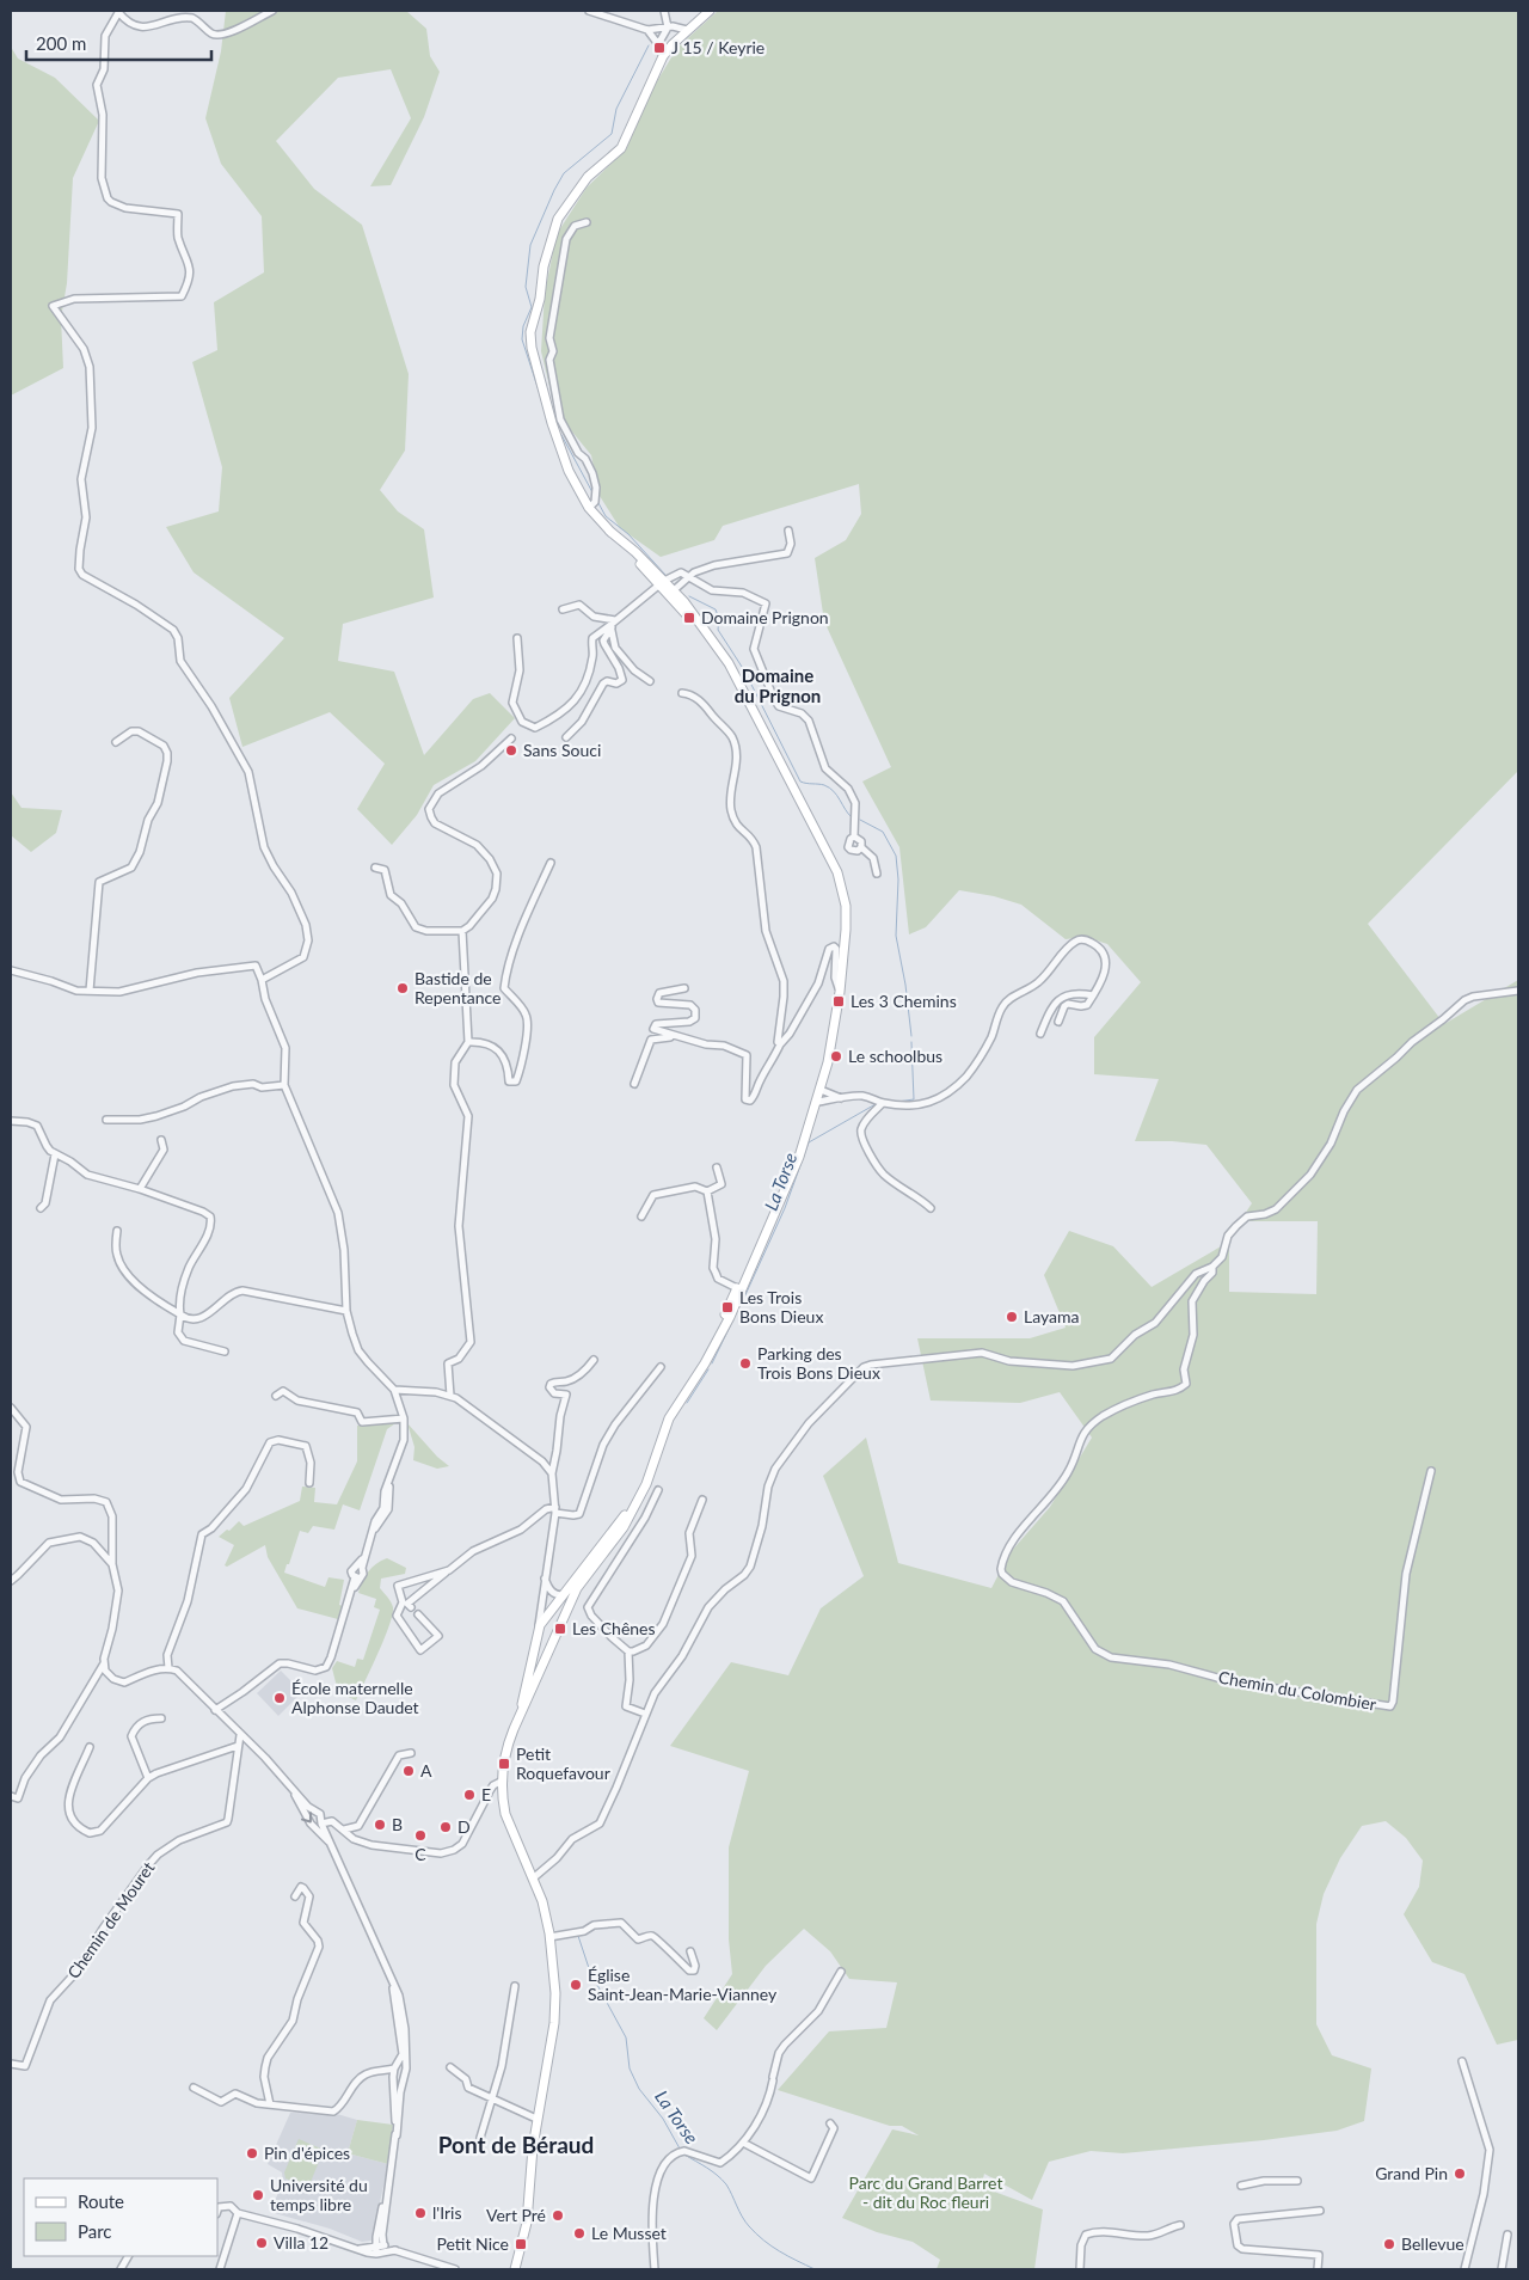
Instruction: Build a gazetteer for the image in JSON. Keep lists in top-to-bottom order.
{
  "streets": {
    "street": ["Chemin du Colombier", "Chemin de Mouret"]
  },
  "districts": ["Domaine du Prignon", "Pont de Béraud"],
  "water": ["La Torse"],
  "parks": ["Parc du Grand Barret - dit du Roc fleuri"],
  "places": {
    "transit": [
      "J 15 / Keyrie",
      "Domaine Prignon",
      "Les 3 Chemins",
      "Les Trois Bons Dieux",
      "Les Chênes",
      "Petit Roquefavour",
      "Petit Nice"
    ],
    "other": [
      "Sans Souci",
      "Bastide de Repentance",
      "Le schoolbus",
      "Layama",
      "Parking des Trois Bons Dieux",
      "École maternelle Alphonse Daudet",
      "A",
      "E",
      "B",
      "D",
      "C",
      "Église Saint-Jean-Marie-Vianney",
      "Pin d'épices",
      "Grand Pin",
      "Université du temps libre",
      "l'Iris",
      "Vert Pré",
      "Le Musset",
      "Villa 12",
      "Bellevue"
    ]
  },
  "legend": ["Route", "Parc"],
  "scale_bar": "200 m"
}
